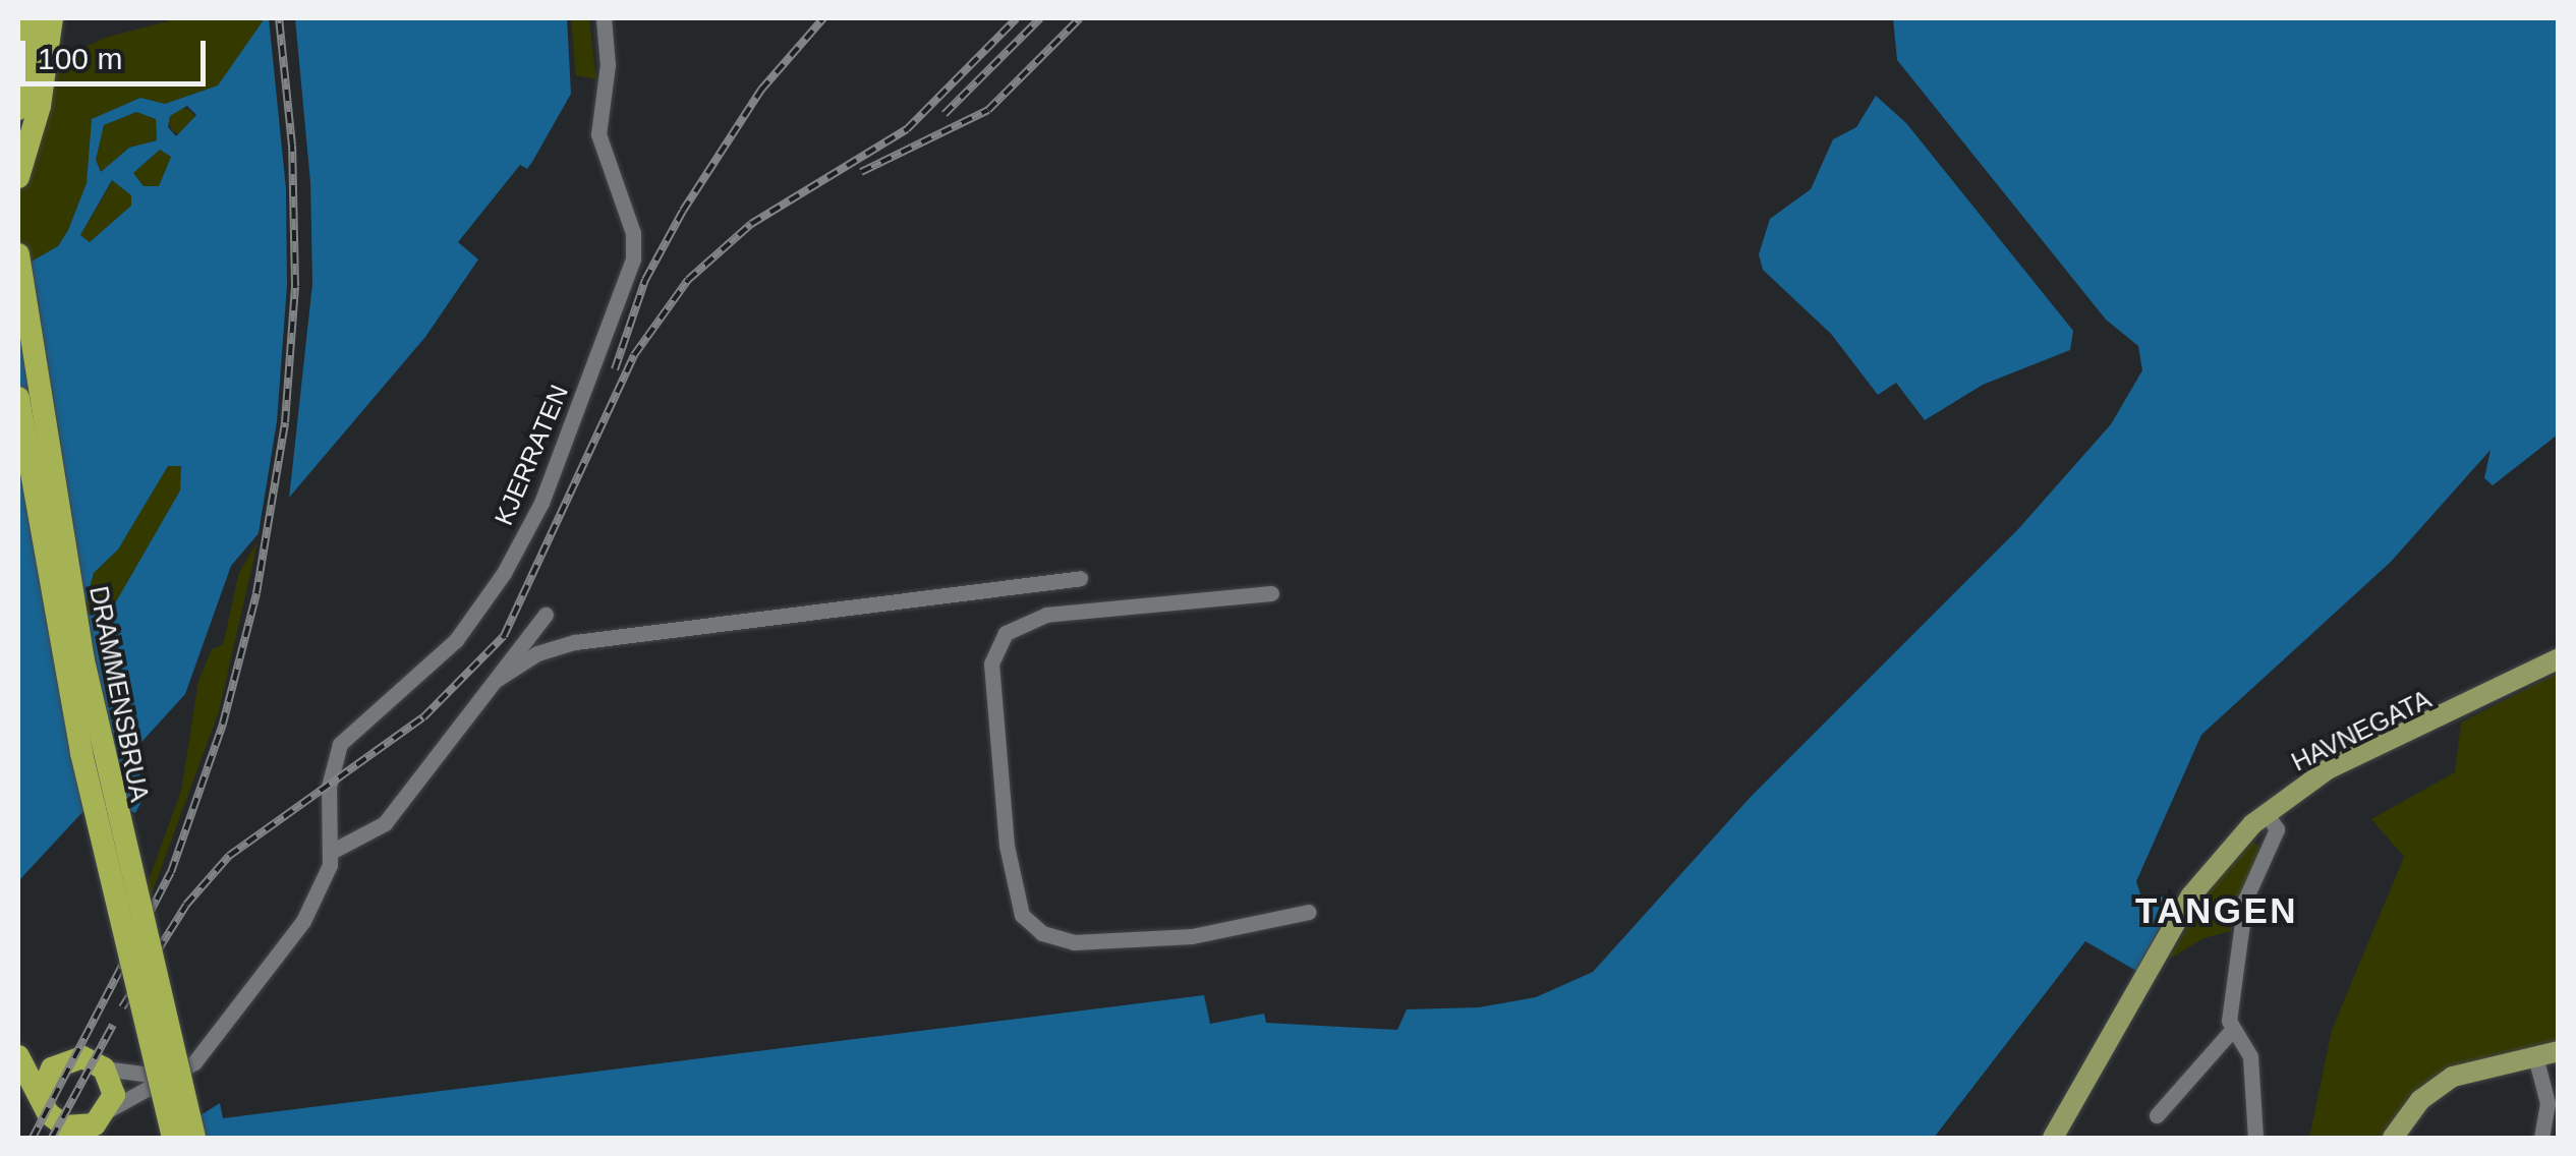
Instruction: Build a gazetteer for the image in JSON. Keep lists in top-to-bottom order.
{
  "streets": {
    "highway": ["DRAMMENSBRUA"],
    "main road": ["HAVNEGATA"],
    "street": ["KJERRATEN"]
  },
  "districts": ["TANGEN"],
  "scale_bar": "100 m"
}
